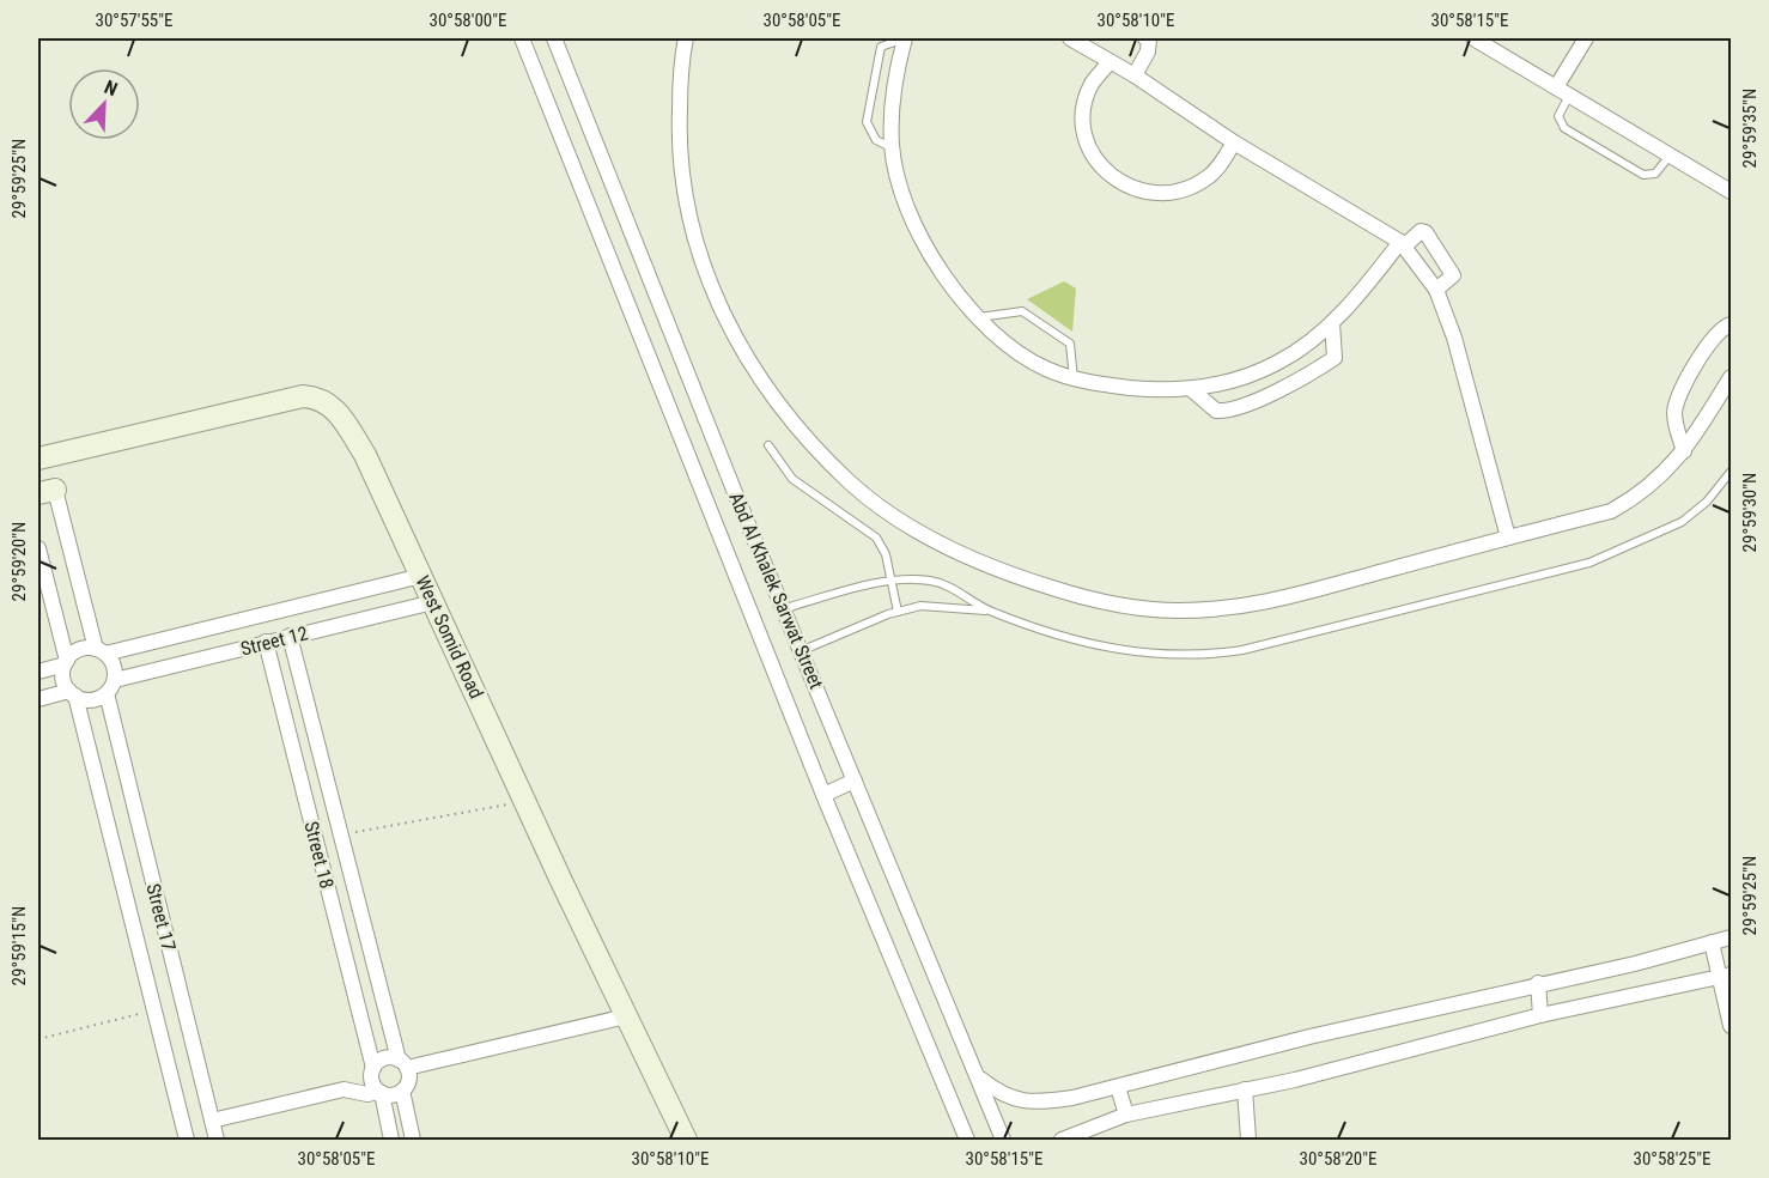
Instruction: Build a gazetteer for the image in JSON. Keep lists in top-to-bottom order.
{
  "streets": {
    "street": [
      "Abd Al Khalek Sarwat Street",
      "West Somid Road",
      "Street 12",
      "Street 18",
      "Street 17"
    ]
  },
  "crossings": [
    ["West Somid Road", "Street 12"],
    ["Street 12", "Street 18"],
    ["Street 12", "Street 17"]
  ],
  "north": "top right",
  "coordinates": [
    "30°57'55\"E",
    "30°58'00\"E",
    "30°58'05\"E",
    "30°58'10\"E",
    "30°58'15\"E",
    "29°59'35\"N",
    "29°59'25\"N",
    "29°59'30\"N",
    "29°59'20\"N",
    "29°59'15\"N",
    "30°58'20\"E",
    "30°58'25\"E"
  ]
}
